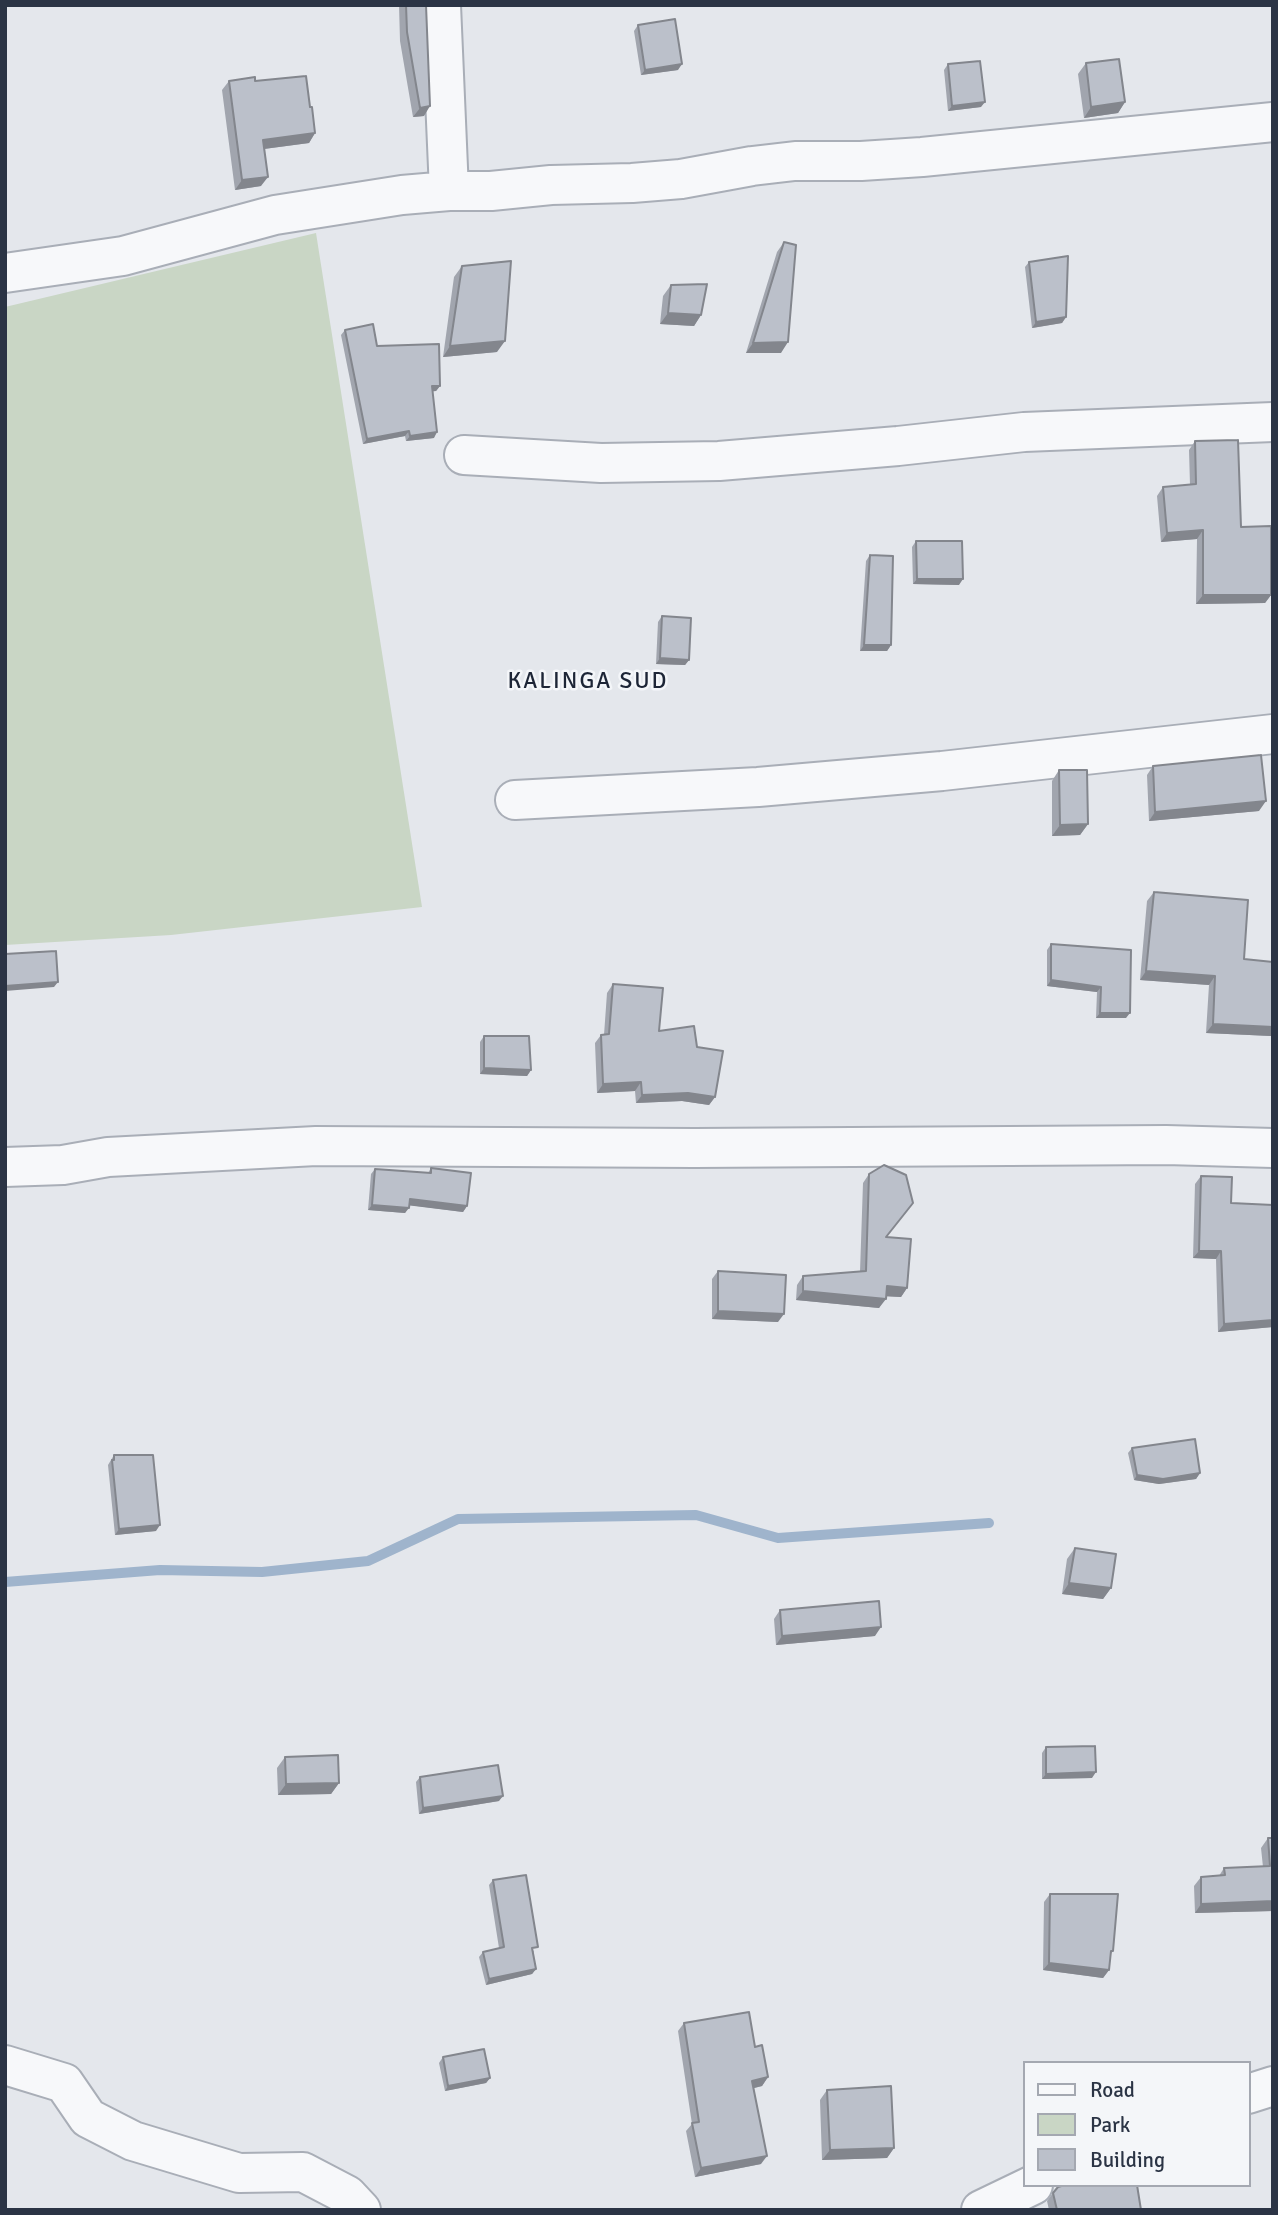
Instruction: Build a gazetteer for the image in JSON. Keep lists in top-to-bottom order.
{
  "districts": ["KALINGA SUD"],
  "legend": ["Road", "Park", "Building"]
}
